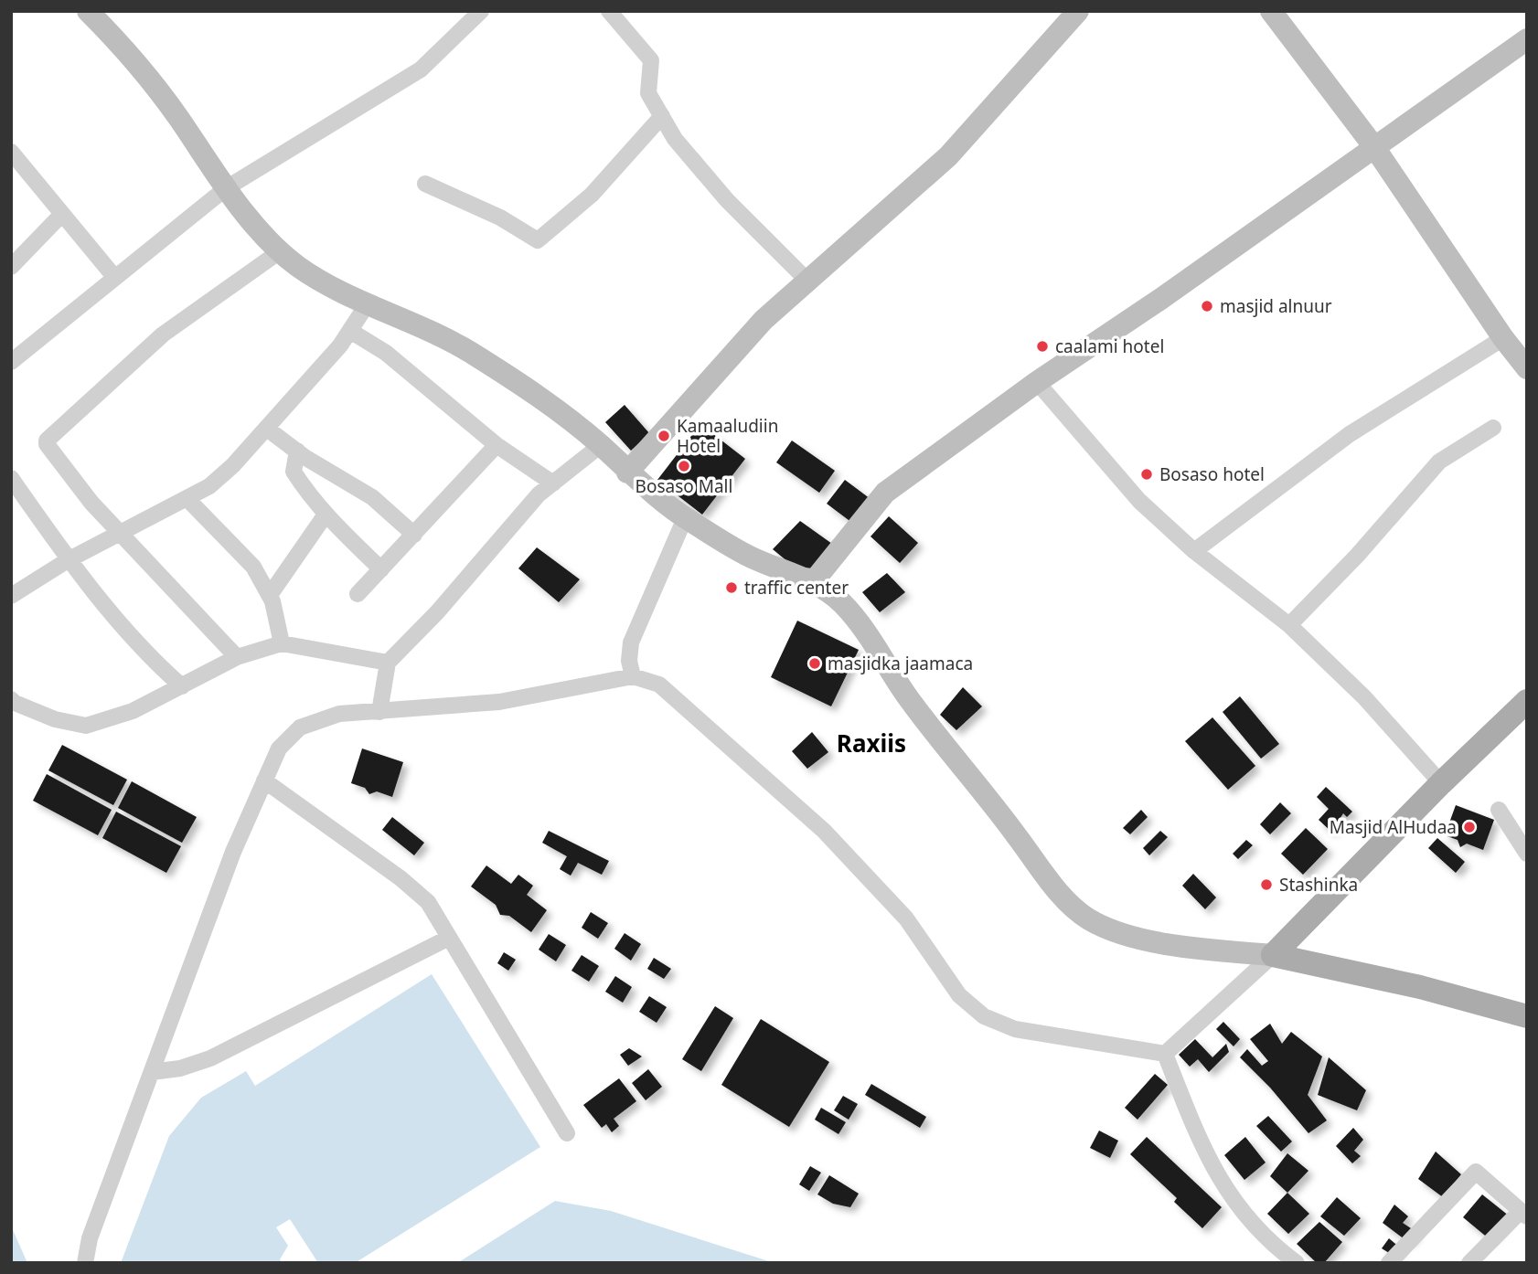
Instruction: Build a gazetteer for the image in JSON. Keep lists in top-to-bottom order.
{
  "districts": ["Raxiis"],
  "places": [
    "masjid alnuur",
    "caalami hotel",
    "Kamaaludiin Hotel",
    "Bosaso Mall",
    "Bosaso hotel",
    "traffic center",
    "masjidka jaamaca",
    "Masjid AlHudaa",
    "Stashinka"
  ]
}
